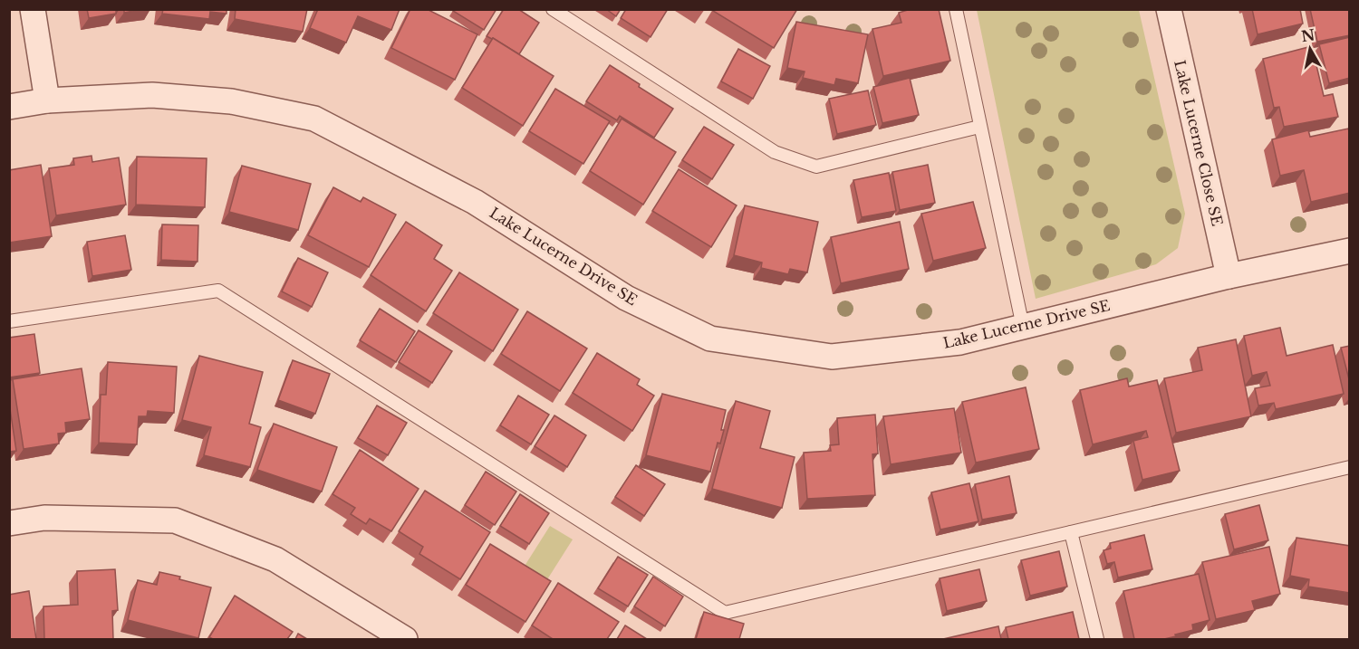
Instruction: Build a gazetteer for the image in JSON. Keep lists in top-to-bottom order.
{
  "streets": {
    "street": ["Lake Lucerne Close SE", "Lake Lucerne Drive SE"]
  },
  "crossings": [
    ["Lake Lucerne Close SE", "Lake Lucerne Drive SE"]
  ],
  "north": "top"
}
